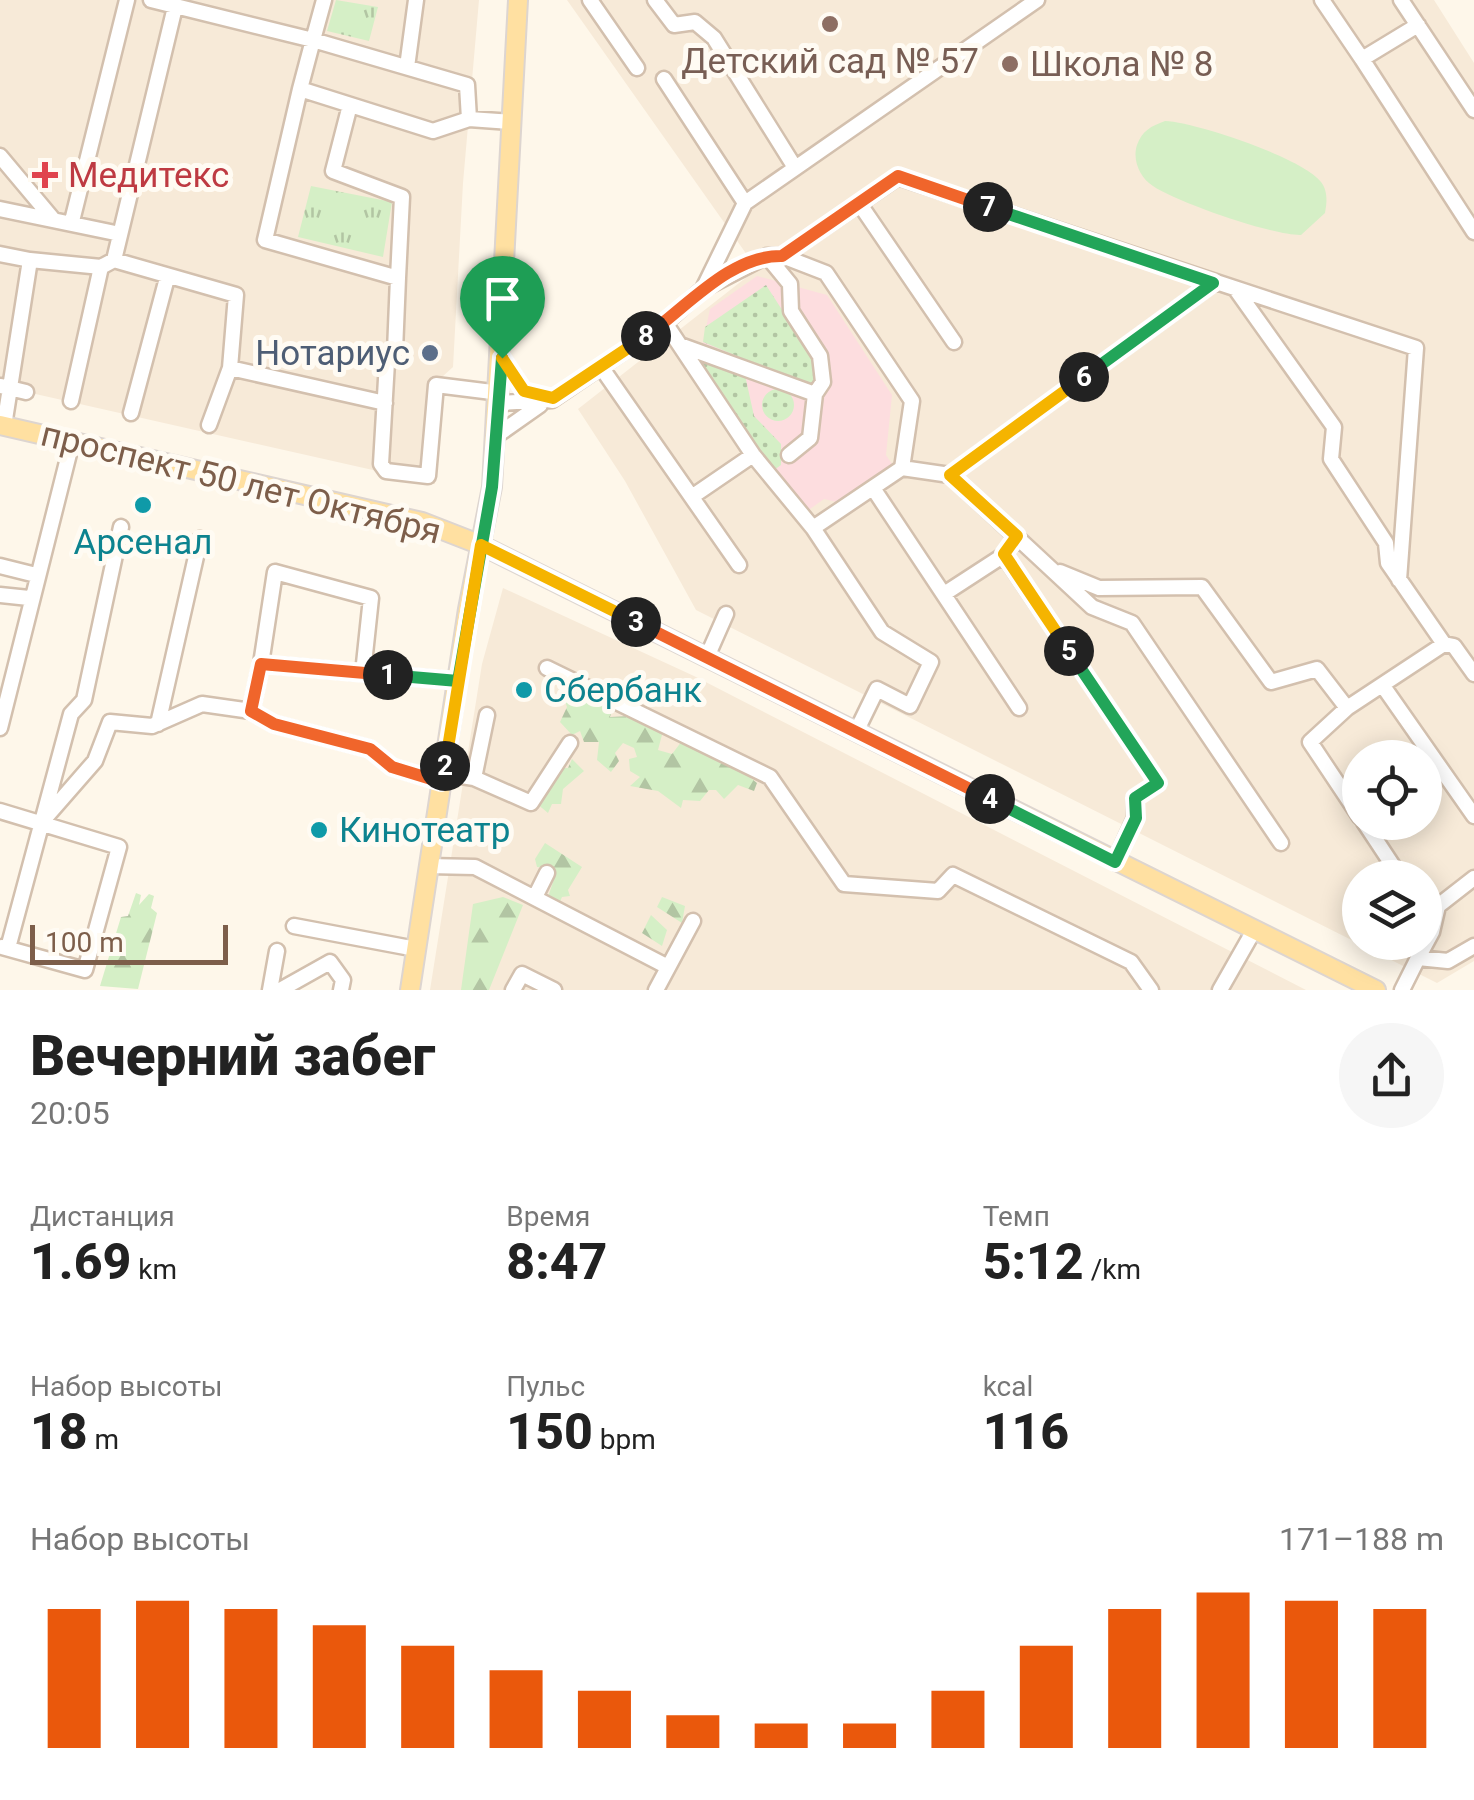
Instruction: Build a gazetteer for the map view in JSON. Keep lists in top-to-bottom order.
{
  "streets": {
    "main road": ["проспект 50 лет Октября"]
  },
  "places": {
    "other": [
      "Детский сад № 57",
      "Школа № 8",
      "Нотариус",
      "Арсенал",
      "Сбербанк",
      "Кинотеатр"
    ],
    "health": ["Медитекс"]
  },
  "scale_bar": "100 m",
  "page": {
    "pins": [
      "7",
      "8",
      "6",
      "3",
      "5",
      "1",
      "2",
      "4"
    ],
    "scale": "100 m",
    "heading": ["Вечерний забег", "20:05"],
    "stats": [
      ["Дистанция", "1.69 km"],
      ["Время", "8:47"],
      ["Темп", "5:12 /km"],
      ["Набор высоты", "18 m"],
      ["Пульс", "150 bpm"],
      ["kcal", "116"]
    ],
    "chart": ["Набор высоты", "171–188 m"]
  }
}
